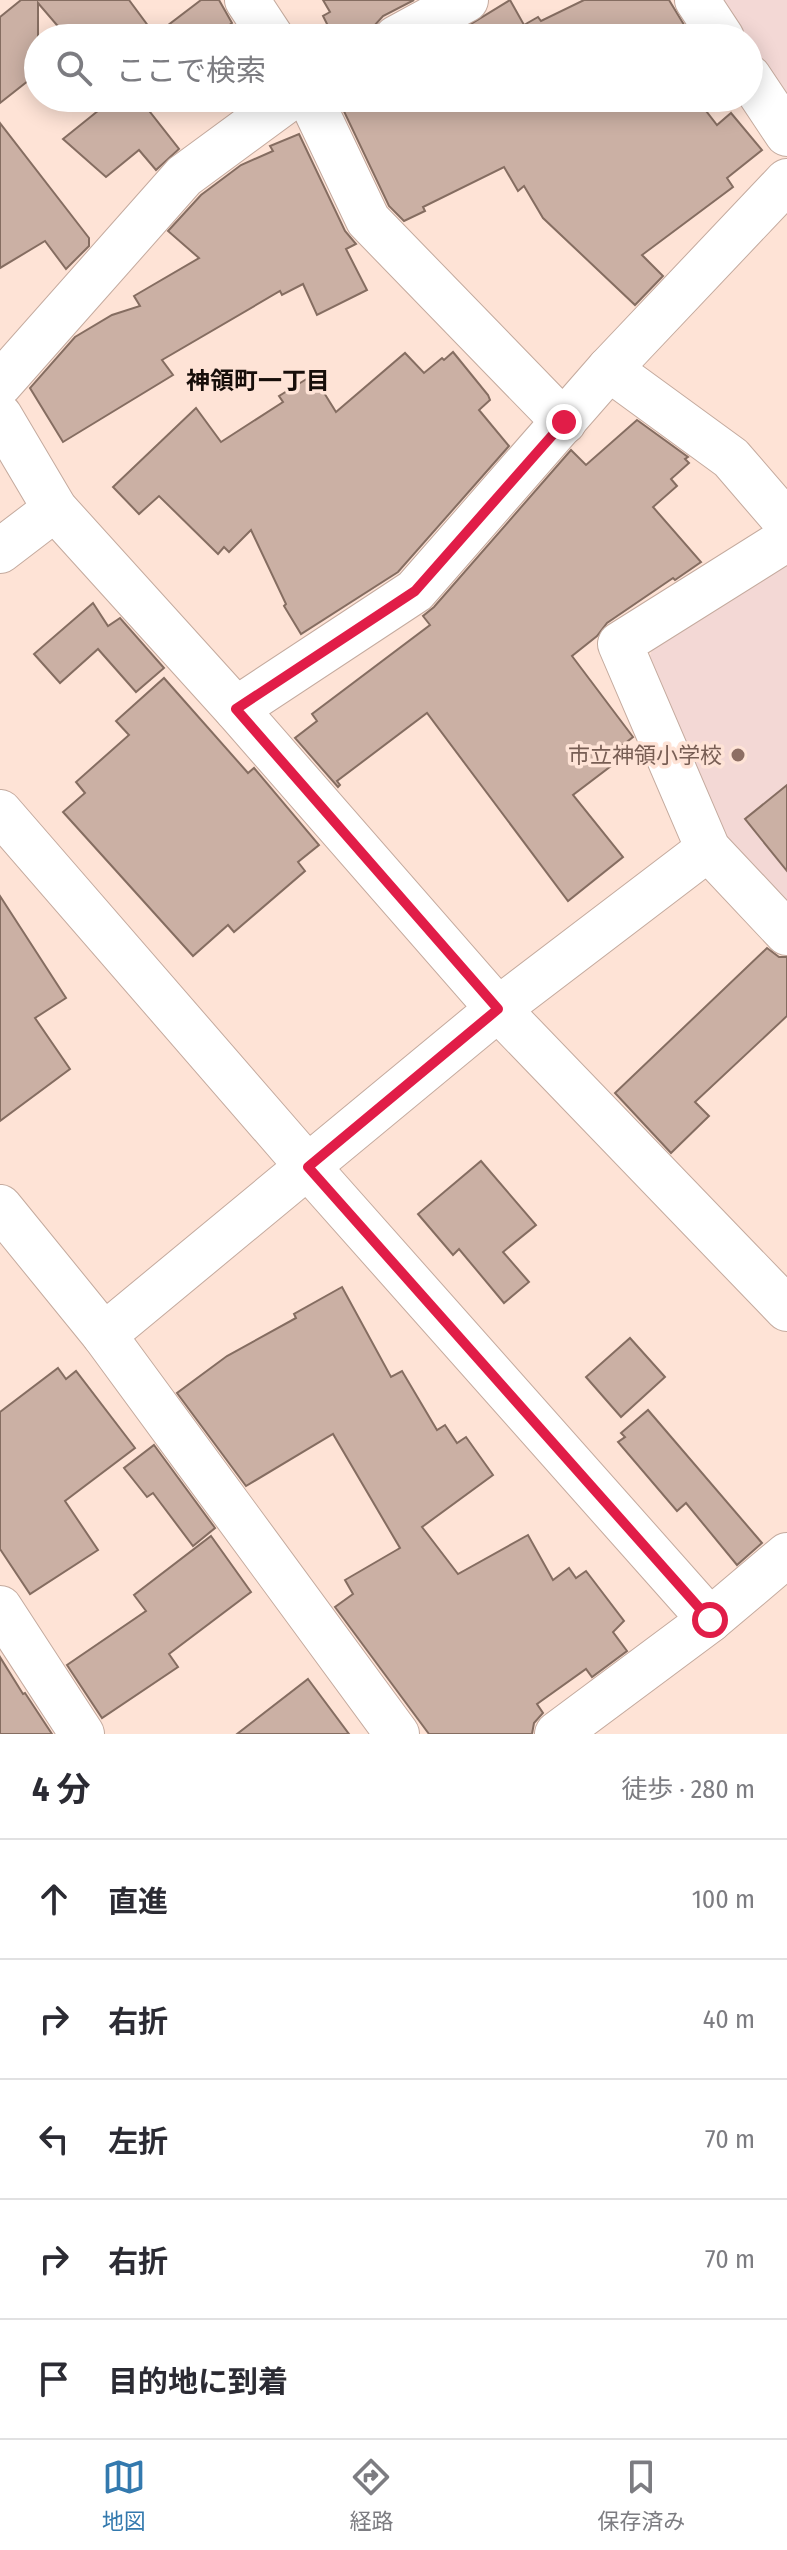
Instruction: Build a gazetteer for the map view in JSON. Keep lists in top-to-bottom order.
{
  "districts": ["神領町一丁目"],
  "places": ["市立神領小学校"],
  "page": {
    "search": "ここで検索",
    "heading": ["4 分", "徒歩 · 280 m"],
    "list": [
      ["直進", "100 m"],
      ["右折", "40 m"],
      ["左折", "70 m"],
      ["右折", "70 m"],
      "目的地に到着"
    ],
    "nav": ["地図", "経路", "保存済み"]
  }
}
